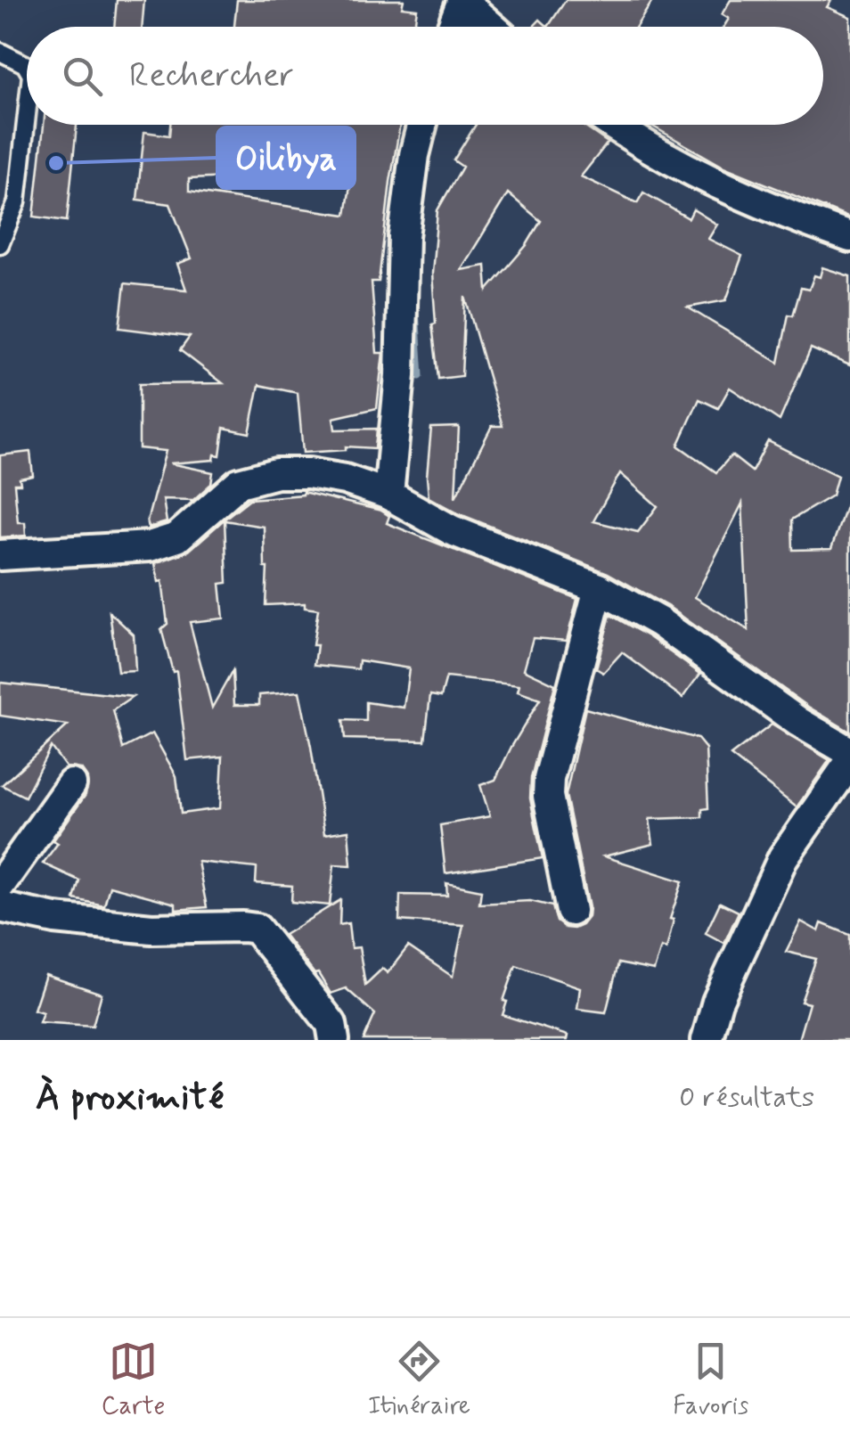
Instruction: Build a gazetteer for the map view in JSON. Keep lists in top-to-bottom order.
{
  "places": ["Oilibya"],
  "page": {
    "search": "Rechercher",
    "heading": ["À proximité", "0 résultats"],
    "nav": ["Carte", "Itinéraire", "Favoris"]
  }
}
